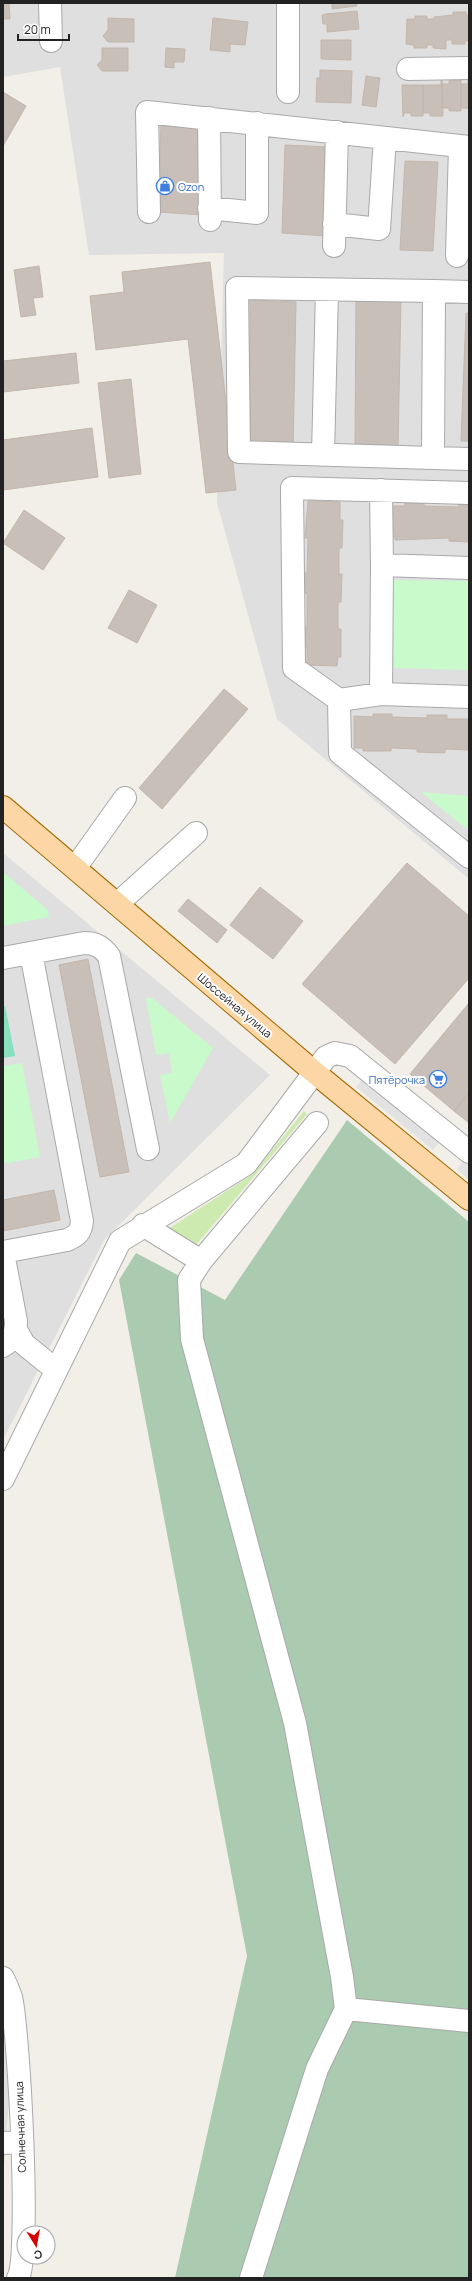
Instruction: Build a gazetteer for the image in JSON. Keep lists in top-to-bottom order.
{
  "streets": {
    "main road": ["Шоссейная улица"],
    "street": ["Солнечная улица"]
  },
  "places": {
    "shop": ["Ozon"],
    "supermarket": ["Пятёрочка"]
  },
  "scale_bar": "20 m",
  "north": "bottom"
}
